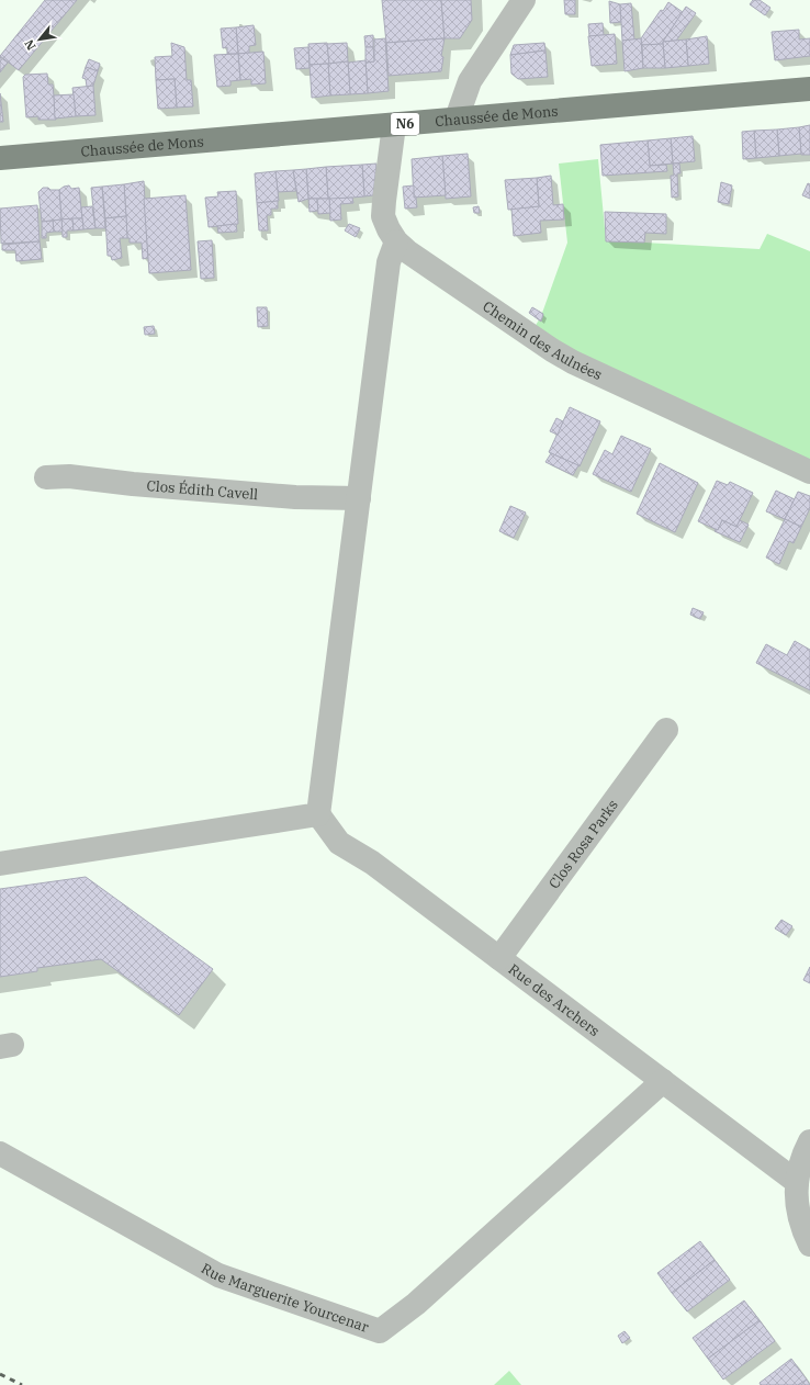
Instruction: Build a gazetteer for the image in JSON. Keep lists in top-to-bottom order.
{
  "streets": {
    "main road": ["Chaussée de Mons", "N6"],
    "street": [
      "Chemin des Aulnées",
      "Clos Édith Cavell",
      "Clos Rosa Parks",
      "Rue des Archers",
      "Rue Marguerite Yourcenar"
    ]
  },
  "crossings": [
    ["Chaussée de Mons", "Chemin des Aulnées"],
    ["Clos Rosa Parks", "Rue des Archers"],
    ["Rue des Archers", "Rue Marguerite Yourcenar"]
  ],
  "north": "bottom left"
}
